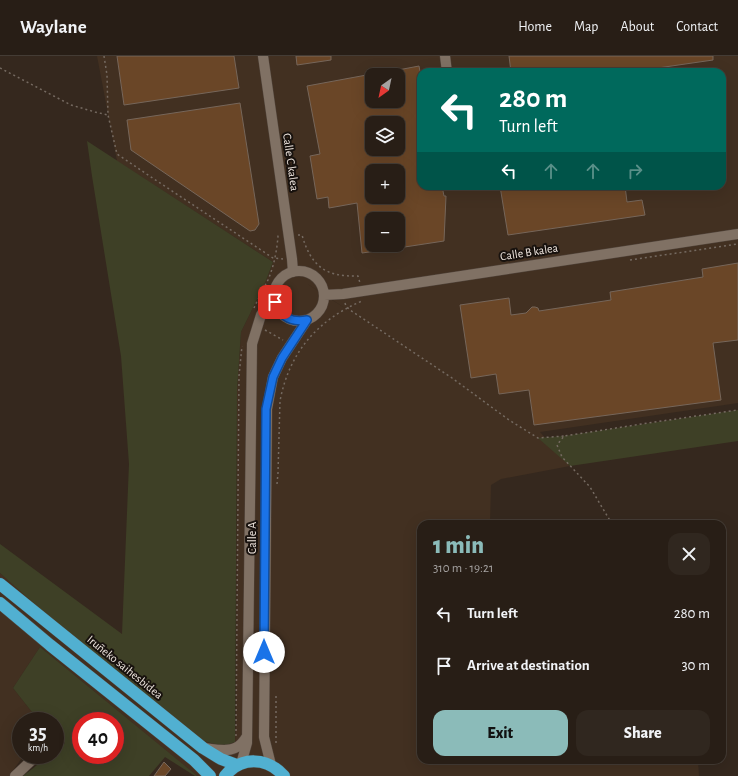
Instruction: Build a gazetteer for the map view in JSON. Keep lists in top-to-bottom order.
{
  "streets": {
    "highway": ["Iruñeko saihesbidea"],
    "street": ["Calle C kalea", "Calle B kalea", "Calle A"]
  },
  "crossings": [
    ["Calle C kalea", "Calle B kalea"],
    ["Calle C kalea", "Calle A"],
    ["Calle B kalea", "Calle A"],
    ["Calle A", "Iruñeko saihesbidea"]
  ],
  "north": "bottom left",
  "page": {
    "header": "Waylane",
    "nav": [
      "Home",
      "Map",
      "About",
      "Contact"
    ],
    "map_buttons": ["+", "−"],
    "turn": ["280 m", "Turn left"],
    "heading": ["1 min", "310 m · 19:21"],
    "list": [
      {
        "name": "Turn left",
        "value": "280 m"
      },
      {
        "name": "Arrive at destination",
        "value": "30 m"
      }
    ],
    "buttons": ["Exit", "Share"],
    "speed": "35 km/h",
    "limit": "40"
  }
}
